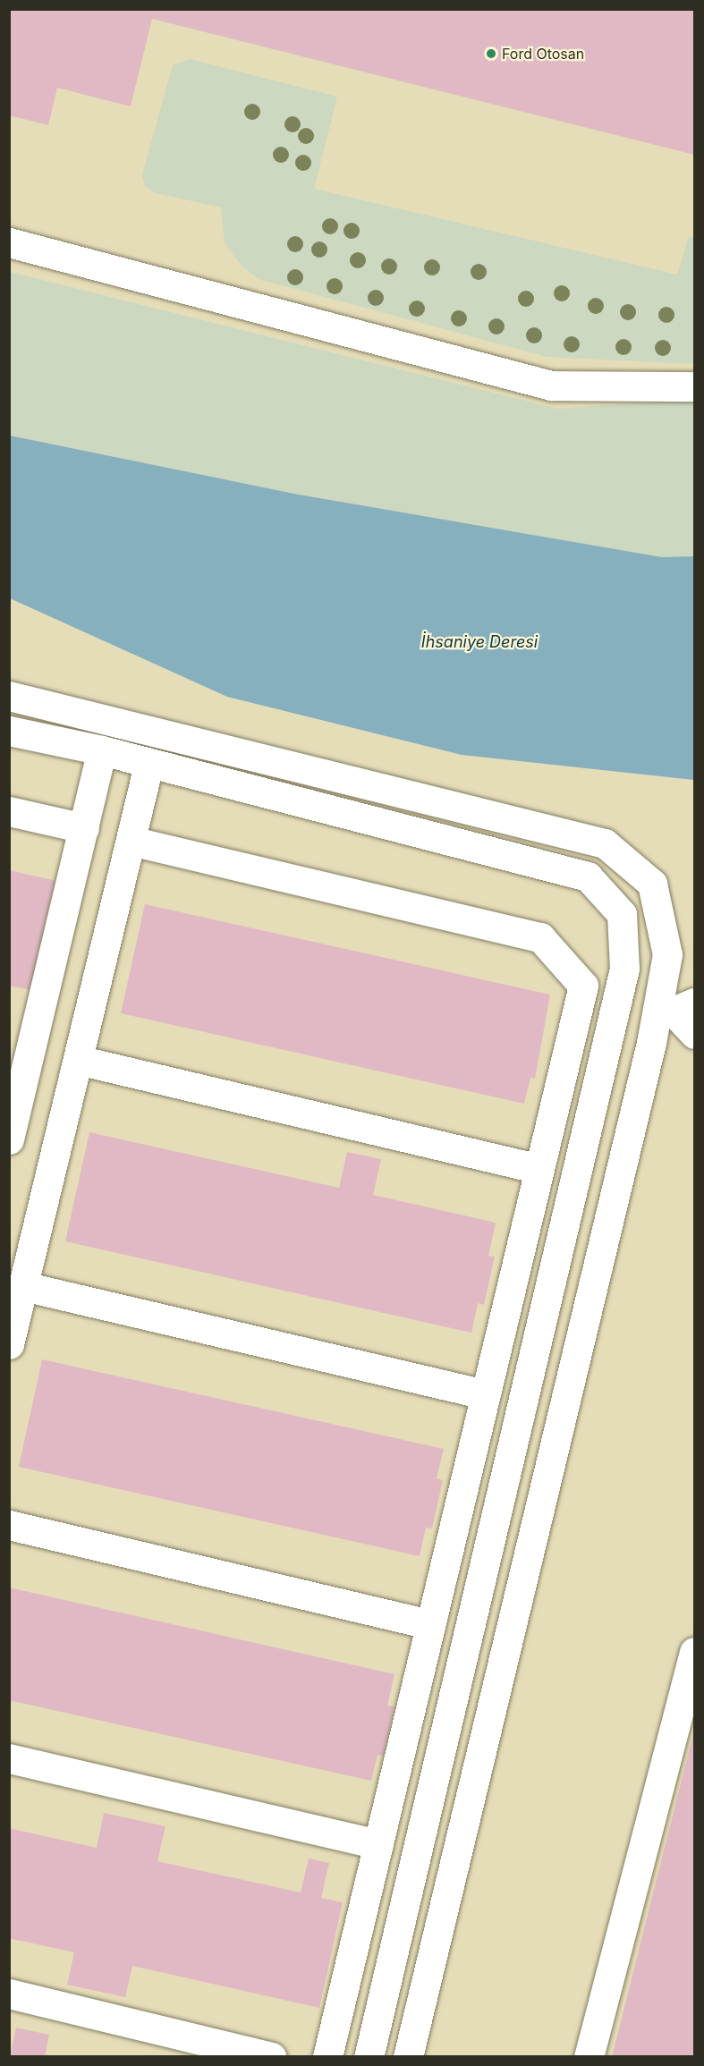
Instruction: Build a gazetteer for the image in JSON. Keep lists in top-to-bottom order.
{
  "water": ["İhsaniye Deresi"],
  "places": ["Ford Otosan"]
}
